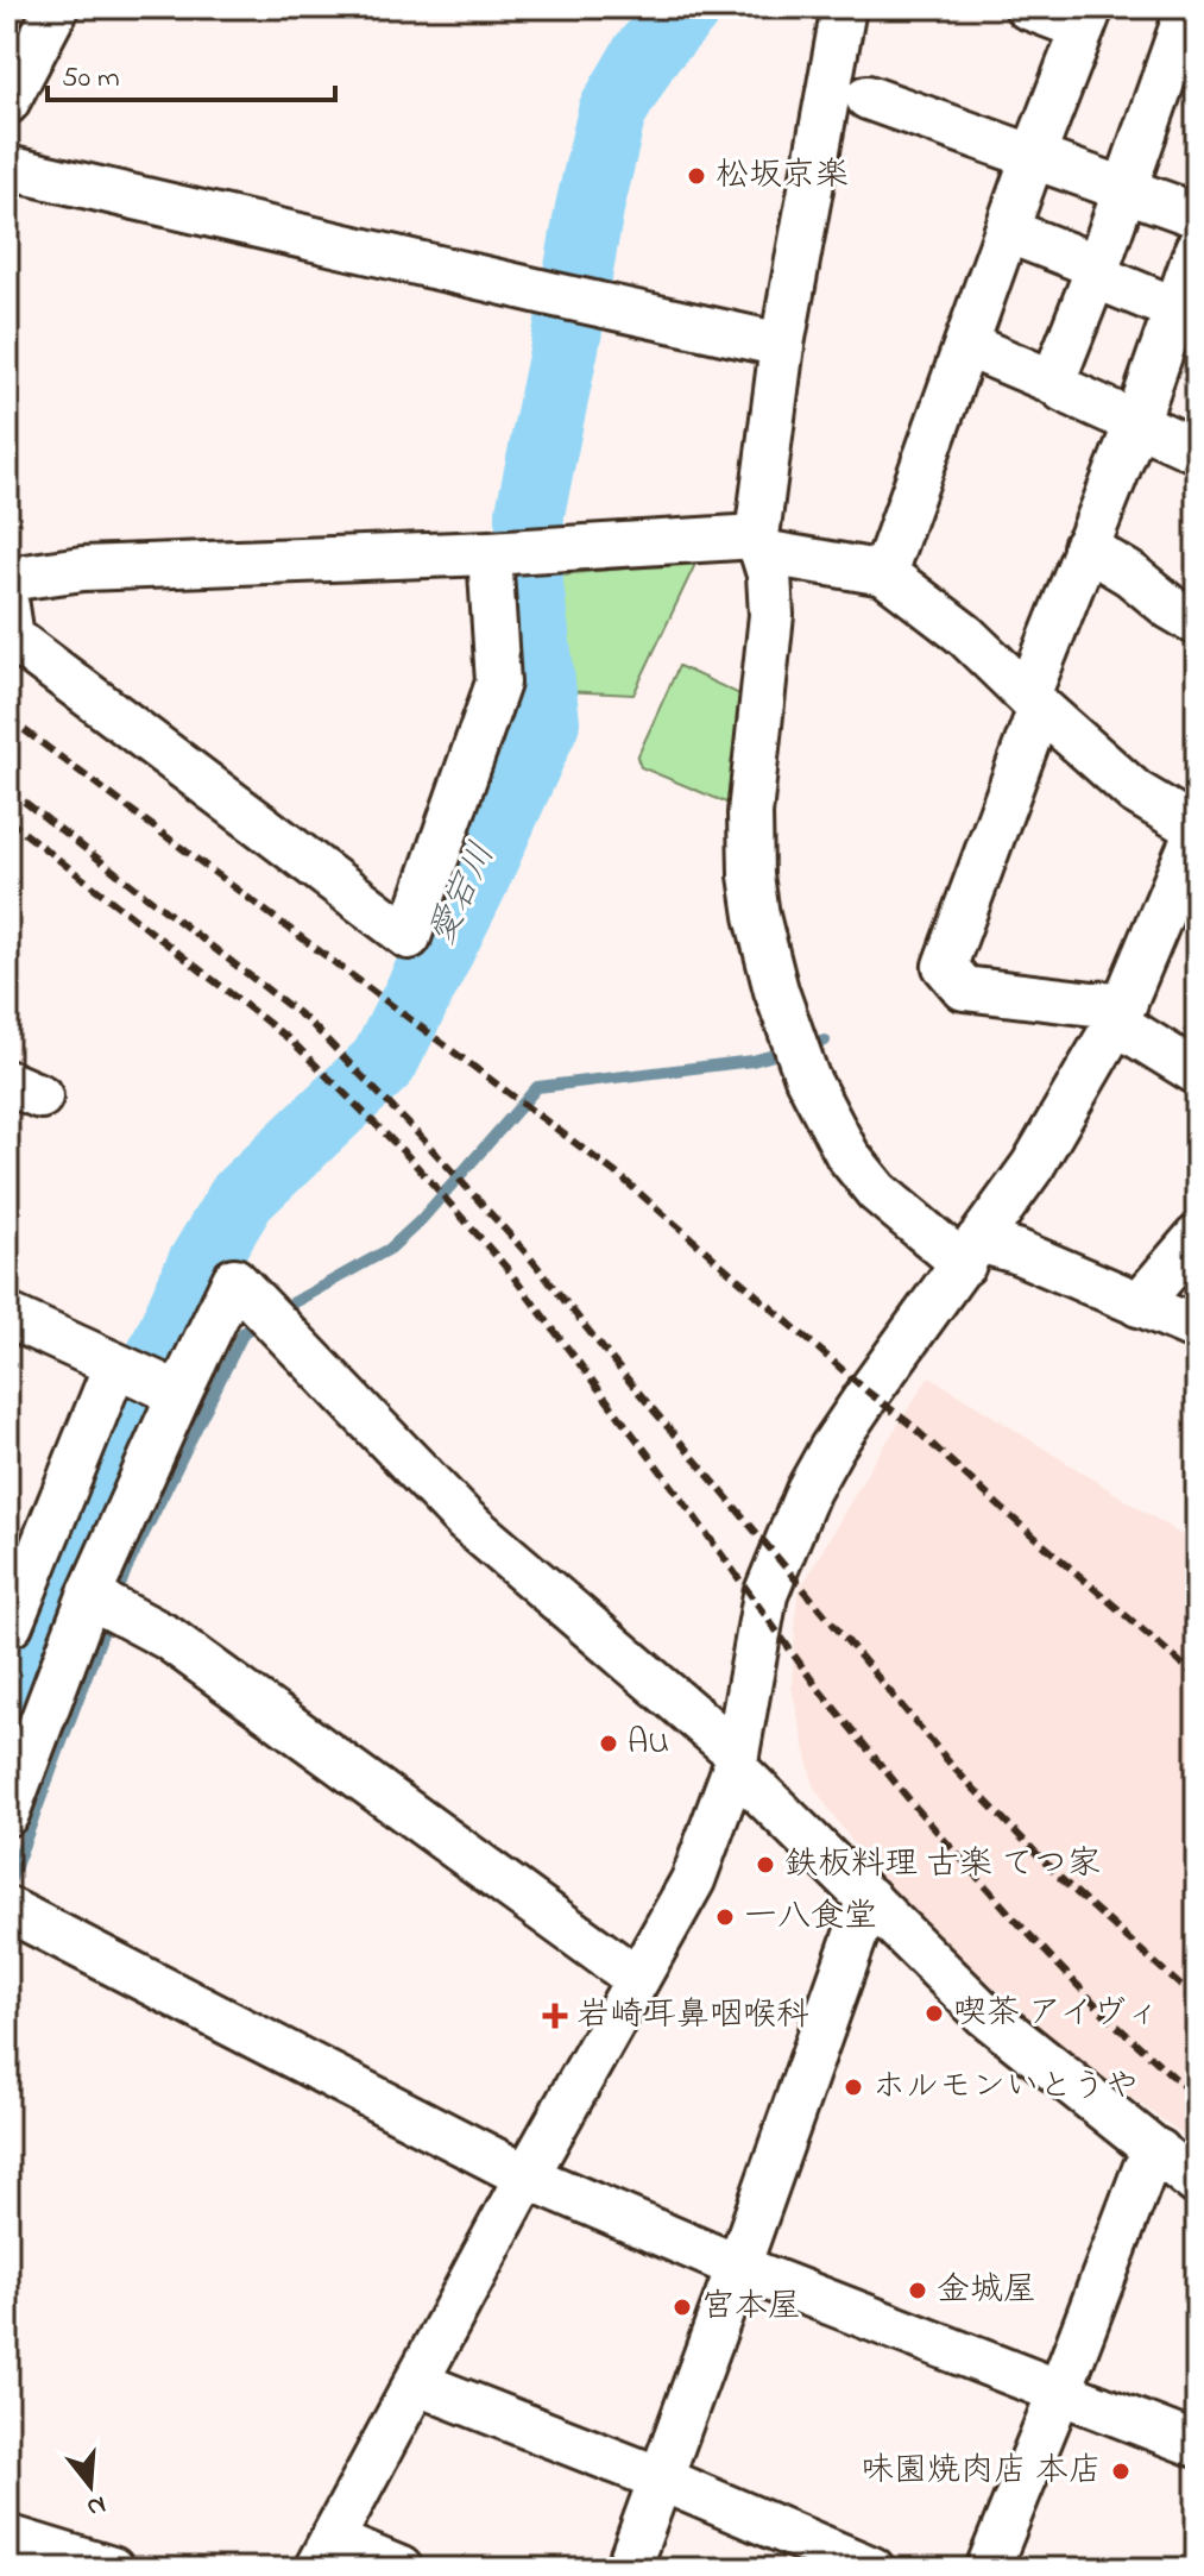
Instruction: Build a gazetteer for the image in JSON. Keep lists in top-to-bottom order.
{
  "water": ["愛宕川"],
  "places": {
    "other": [
      "松坂京楽",
      "AU",
      "鉄板料理 古楽 てつ家",
      "一八食堂",
      "喫茶 アイヴィ",
      "ホルモンいとうや",
      "金城屋",
      "宮本屋",
      "味園焼肉店 本店"
    ],
    "health": ["岩崎耳鼻咽喉科"]
  },
  "scale_bar": "50 m",
  "north": "bottom"
}
